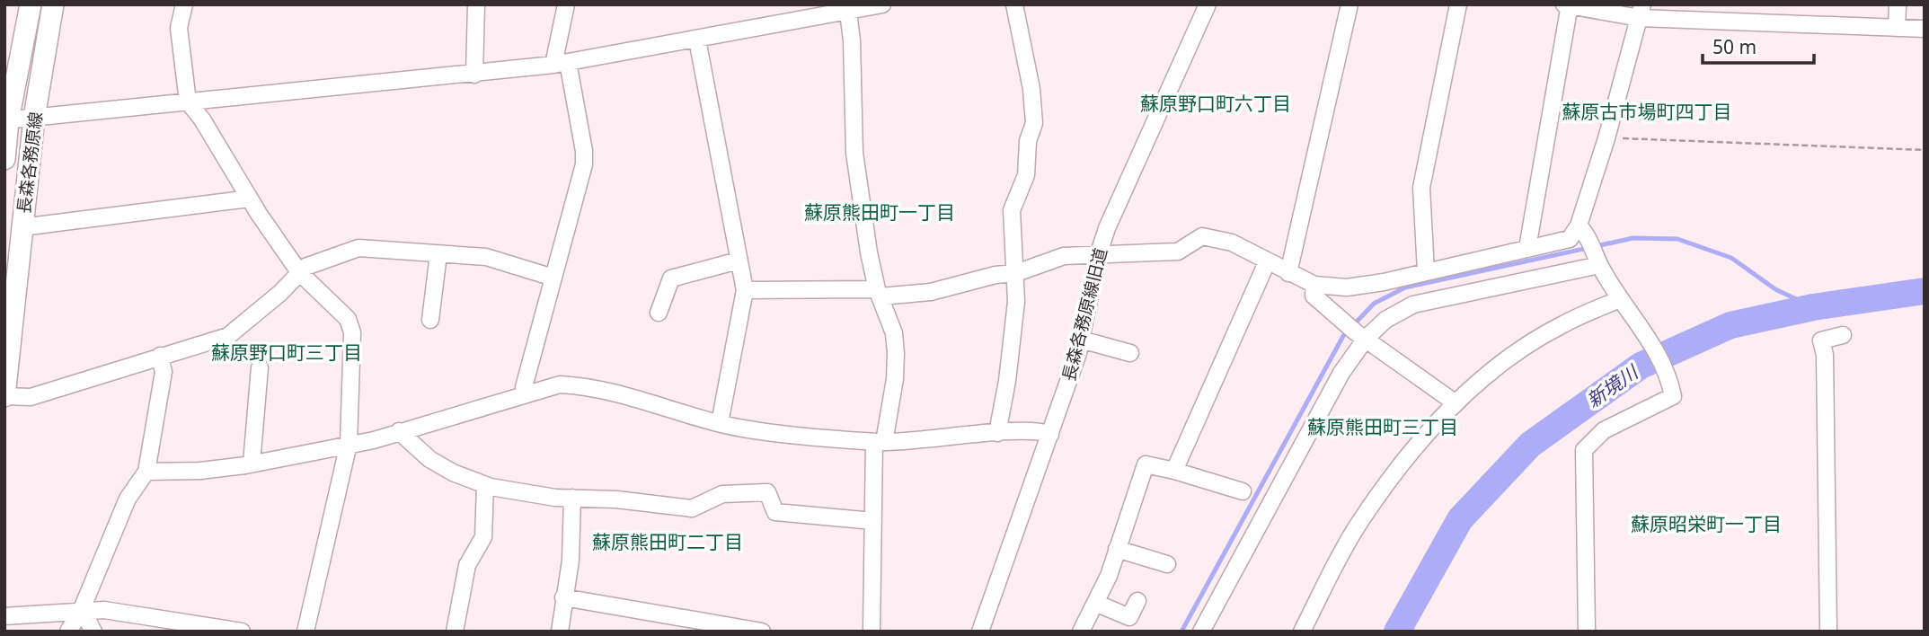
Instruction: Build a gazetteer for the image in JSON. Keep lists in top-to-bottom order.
{
  "streets": {
    "main road": ["長森各務原線"],
    "street": ["長森各務原線旧道"]
  },
  "districts": [
    "蘇原野口町六丁目",
    "蘇原古市場町四丁目",
    "蘇原熊田町一丁目",
    "蘇原野口町三丁目",
    "蘇原熊田町三丁目",
    "蘇原昭栄町一丁目",
    "蘇原熊田町二丁目"
  ],
  "water": ["新境川"],
  "scale_bar": "50 m"
}
